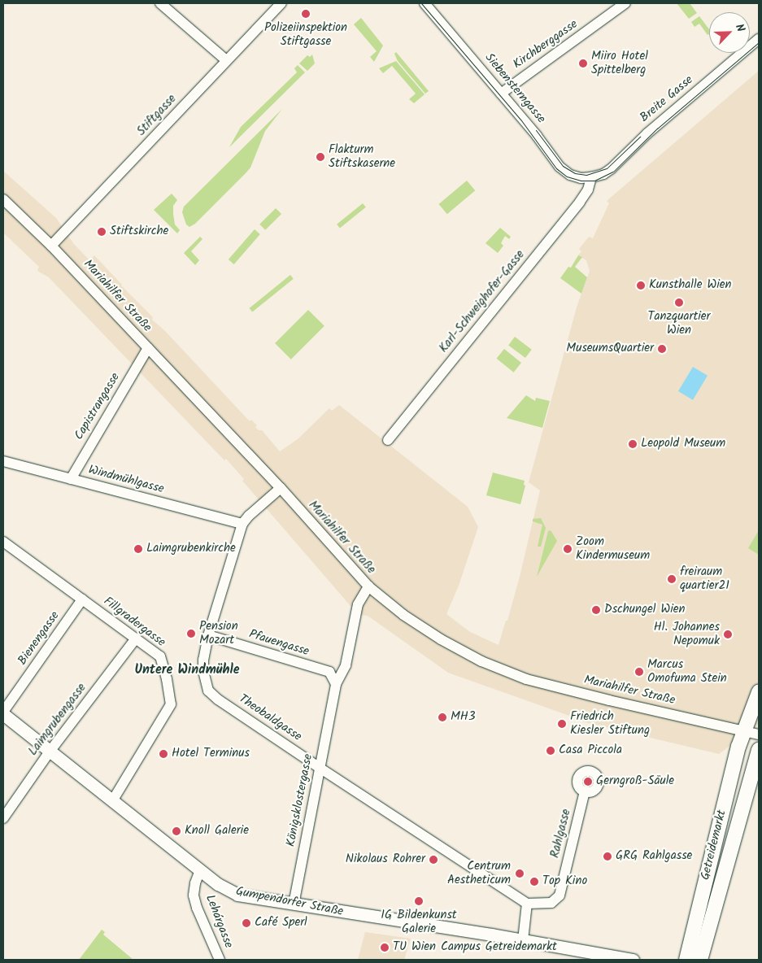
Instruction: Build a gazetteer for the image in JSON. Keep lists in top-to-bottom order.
{
  "streets": {
    "main road": ["Getreidemarkt"],
    "street": [
      "Kirchberggasse",
      "Siebensterngasse",
      "Breite Gasse",
      "Stiftgasse",
      "Mariahilfer Straße",
      "Karl-Schweighofer-Gasse",
      "Capistrangasse",
      "Windmühlgasse",
      "Fillgradergasse",
      "Bienengasse",
      "Pfauengasse",
      "Theobaldgasse",
      "Laimgrubengasse",
      "Königsklostergasse",
      "Rahlgasse",
      "Gumpendorfer Straße",
      "Lehárgasse"
    ]
  },
  "crossings": [
    ["Kirchberggasse", "Siebensterngasse"],
    ["Siebensterngasse", "Breite Gasse"],
    ["Siebensterngasse", "Karl-Schweighofer-Gasse"],
    ["Breite Gasse", "Karl-Schweighofer-Gasse"],
    ["Stiftgasse", "Mariahilfer Straße"],
    ["Mariahilfer Straße", "Capistrangasse"],
    ["Mariahilfer Straße", "Theobaldgasse"],
    ["Mariahilfer Straße", "Königsklostergasse"],
    ["Mariahilfer Straße", "Getreidemarkt"],
    ["Capistrangasse", "Windmühlgasse"],
    ["Windmühlgasse", "Theobaldgasse"],
    ["Fillgradergasse", "Bienengasse"],
    ["Fillgradergasse", "Laimgrubengasse"],
    ["Fillgradergasse", "Gumpendorfer Straße"],
    ["Bienengasse", "Gumpendorfer Straße"],
    ["Pfauengasse", "Theobaldgasse"],
    ["Pfauengasse", "Königsklostergasse"],
    ["Theobaldgasse", "Königsklostergasse"],
    ["Theobaldgasse", "Rahlgasse"],
    ["Laimgrubengasse", "Gumpendorfer Straße"],
    ["Königsklostergasse", "Gumpendorfer Straße"],
    ["Gumpendorfer Straße", "Lehárgasse"]
  ],
  "districts": ["Untere Windmühle"],
  "places": [
    "Polizeiinspektion Stiftgasse",
    "Miiro Hotel Spittelberg",
    "Flakturm Stiftskaserne",
    "Stiftskirche",
    "Kunsthalle Wien",
    "Tanzquartier Wien",
    "MuseumsQuartier",
    "Leopold Museum",
    "Laimgrubenkirche",
    "Zoom Kindermuseum",
    "freiraum quartier21",
    "Dschungel Wien",
    "Pension Mozart",
    "Hl. Johannes Nepomuk",
    "Marcus Omofuma Stein",
    "MH3",
    "Friedrich Kiesler Stiftung",
    "Casa Piccola",
    "Hotel Terminus",
    "Gerngroß-Säule",
    "Knoll Galerie",
    "GRG Rahlgasse",
    "Nikolaus Rohrer",
    "Centrum Aestheticum",
    "Top Kino",
    "IG Bildenkunst Galerie",
    "Café Sperl",
    "TU Wien Campus Getreidemarkt"
  ],
  "north": "top right"
}
